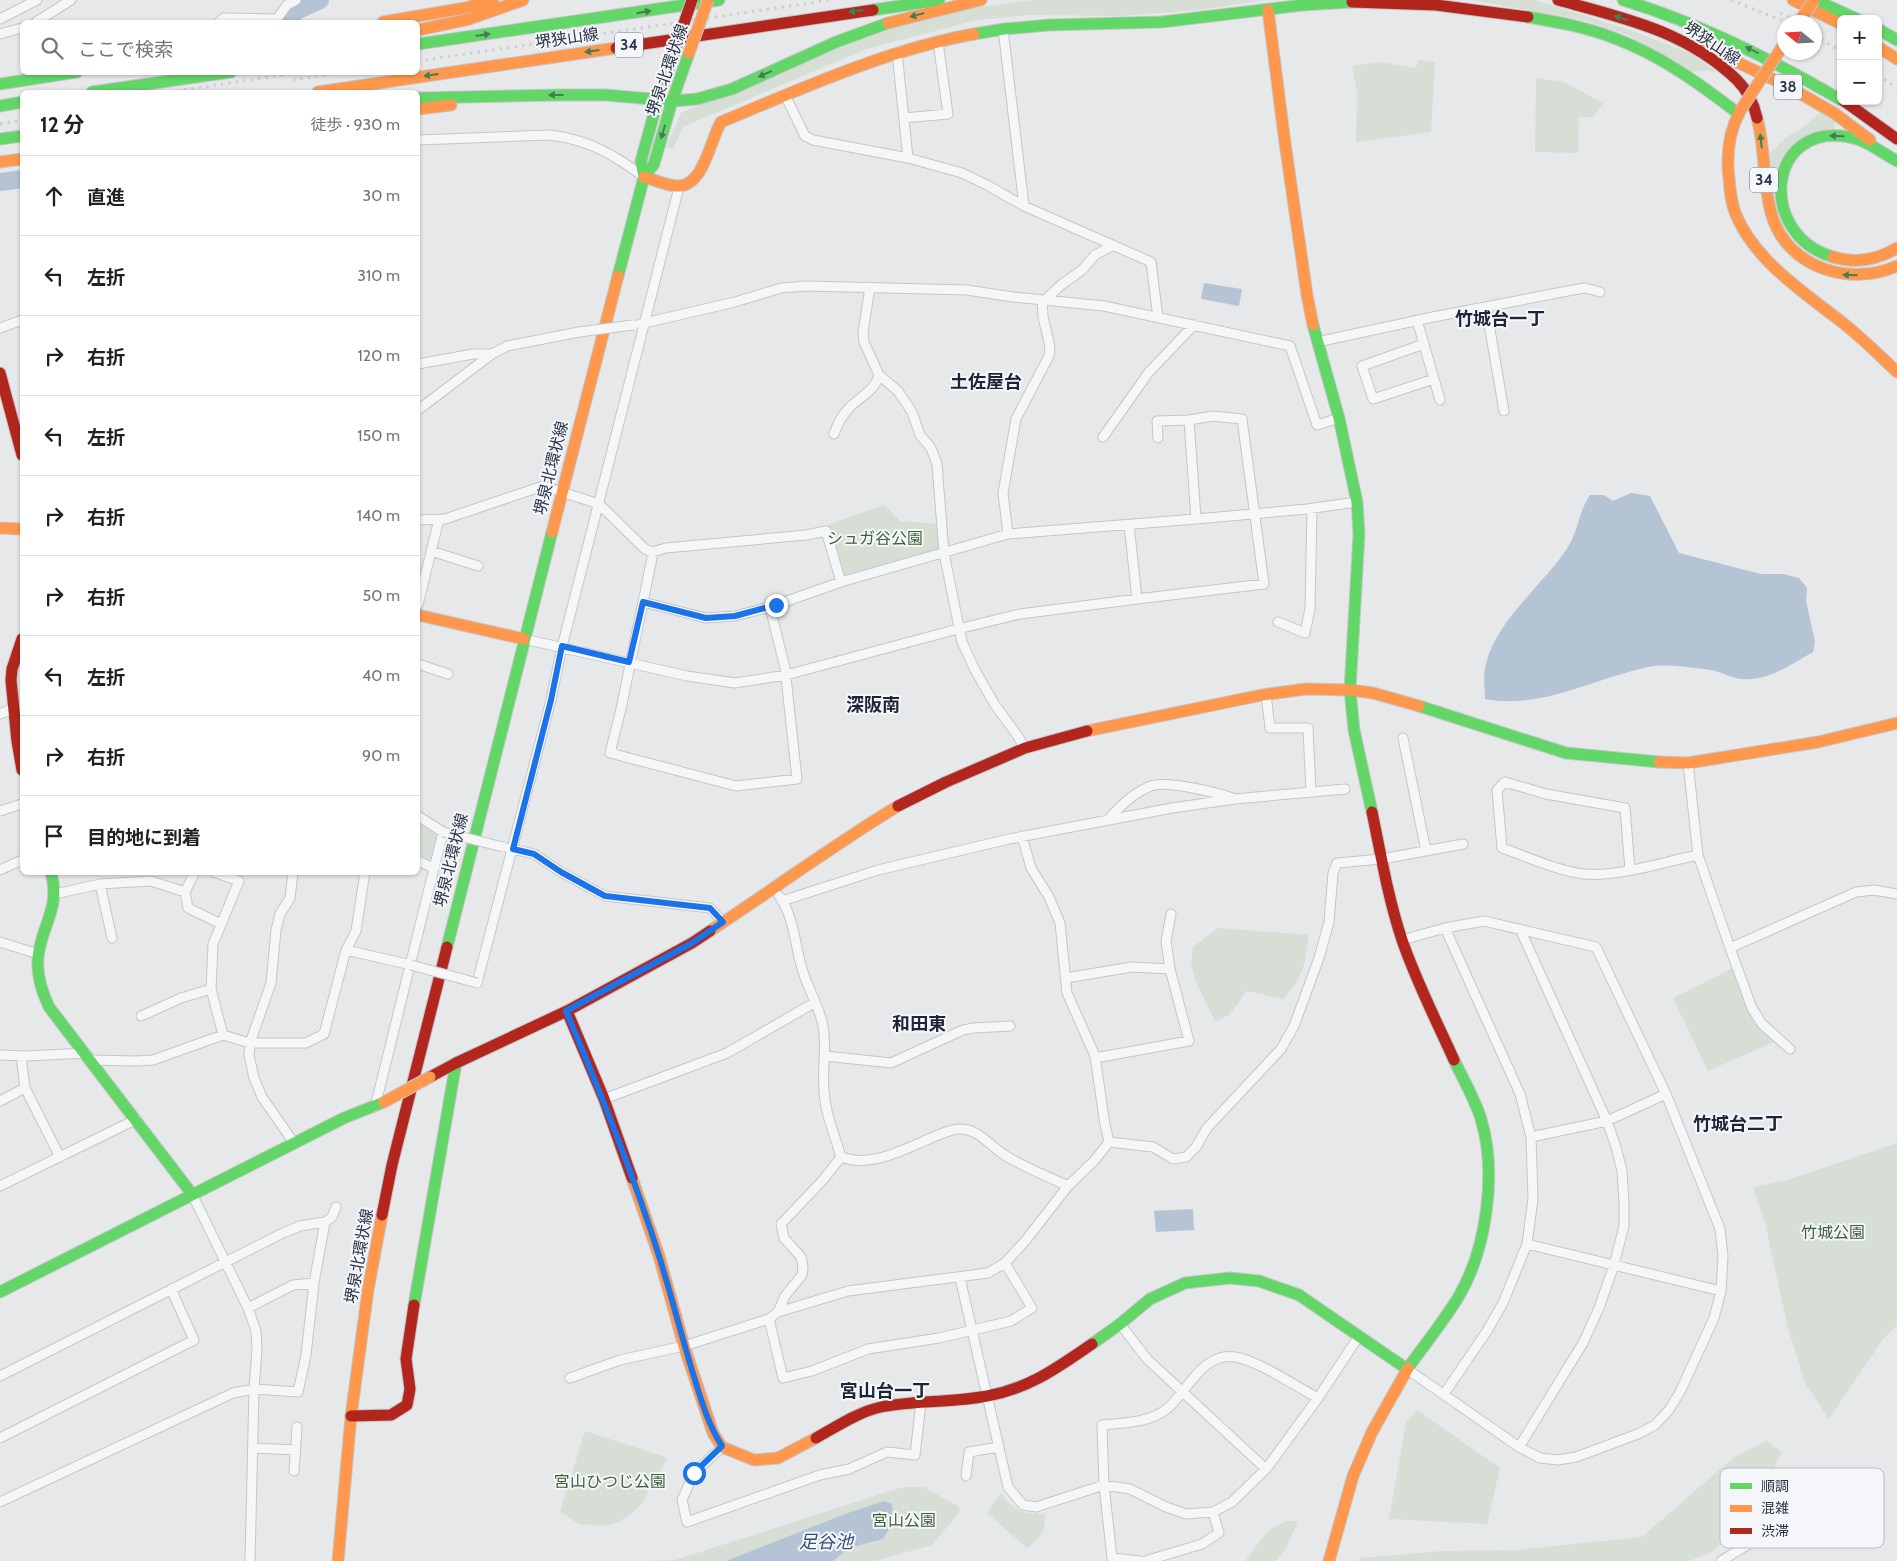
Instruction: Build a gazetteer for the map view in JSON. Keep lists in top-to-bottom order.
{
  "streets": {
    "street": [
      "堺狭山線",
      "34",
      "堺泉北環状線",
      "38"
    ]
  },
  "crossings": [
    ["堺狭山線", "38"],
    ["34", "38"]
  ],
  "districts": [
    "竹城台一丁",
    "土佐屋台",
    "深阪南",
    "和田東",
    "竹城台二丁",
    "宮山台一丁"
  ],
  "water": ["足谷池"],
  "parks": [
    "シュガ谷公園",
    "竹城公園",
    "宮山ひつじ公園",
    "宮山公園"
  ],
  "legend": ["順調", "混雑", "渋滞"],
  "north": "left",
  "page": {
    "map_buttons": ["+", "−"],
    "search": "ここで検索",
    "heading": ["12 分", "徒歩 · 930 m"],
    "list": [
      ["直進", "30 m"],
      ["左折", "310 m"],
      ["右折", "120 m"],
      ["左折", "150 m"],
      ["右折", "140 m"],
      ["右折", "50 m"],
      ["左折", "40 m"],
      ["右折", "90 m"],
      "目的地に到着"
    ]
  }
}
